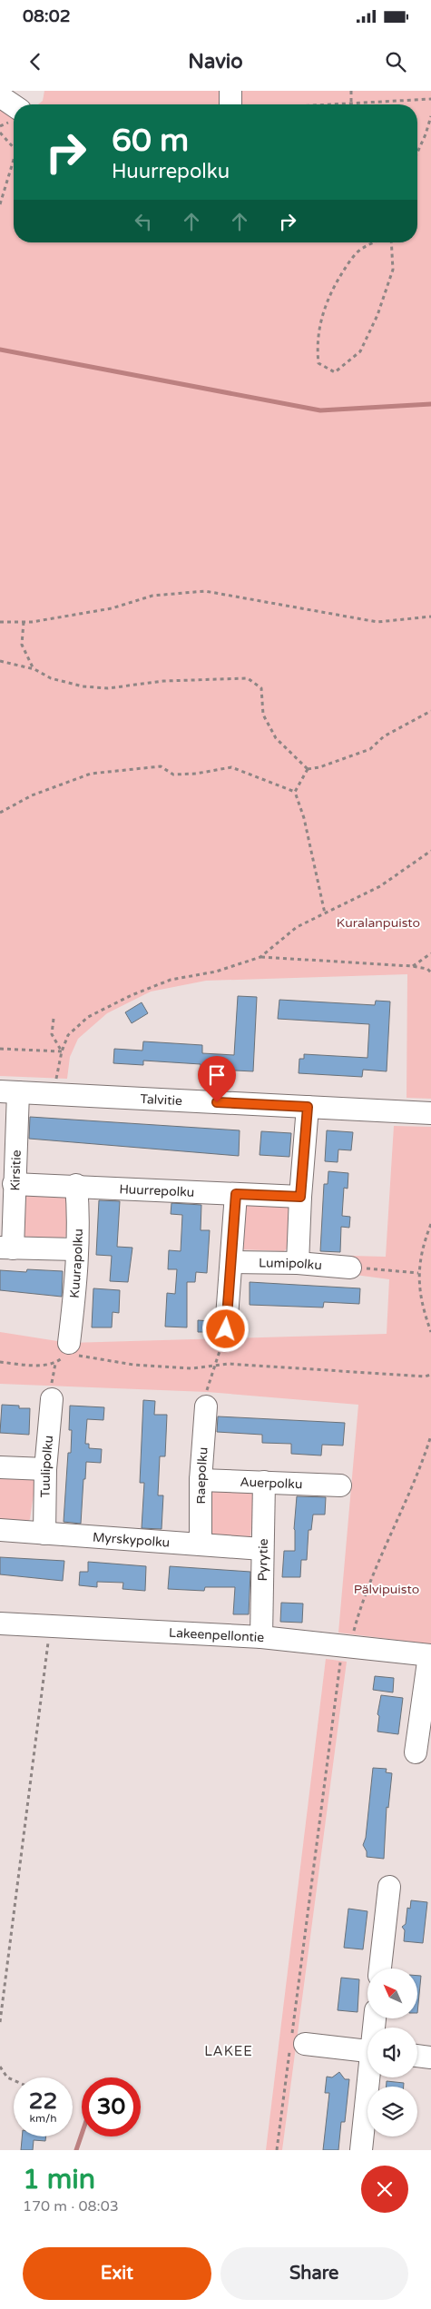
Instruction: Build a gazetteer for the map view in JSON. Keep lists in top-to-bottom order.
{
  "streets": {
    "street": [
      "Talvitie",
      "Kirsitie",
      "Huurrepolku",
      "Kuurapolku",
      "Lumipolku",
      "Tuulipolku",
      "Raepolku",
      "Auerpolku",
      "Myrskypolku",
      "Pyrytie",
      "Lakeenpellontie"
    ]
  },
  "crossings": [
    ["Talvitie", "Kirsitie"],
    ["Kirsitie", "Huurrepolku"],
    ["Huurrepolku", "Kuurapolku"],
    ["Tuulipolku", "Myrskypolku"],
    ["Raepolku", "Auerpolku"],
    ["Raepolku", "Myrskypolku"],
    ["Auerpolku", "Pyrytie"],
    ["Myrskypolku", "Pyrytie"],
    ["Pyrytie", "Lakeenpellontie"]
  ],
  "districts": ["LAKEE"],
  "parks": ["Kuralanpuisto", "Pälvipuisto"],
  "north": "top left",
  "page": {
    "status": "08:02",
    "header": "Navio",
    "turn": ["60 m", "Huurrepolku"],
    "speed": "22 km/h",
    "limit": "30",
    "heading": ["1 min", "170 m · 08:03"],
    "buttons": ["Exit", "Share"]
  }
}
